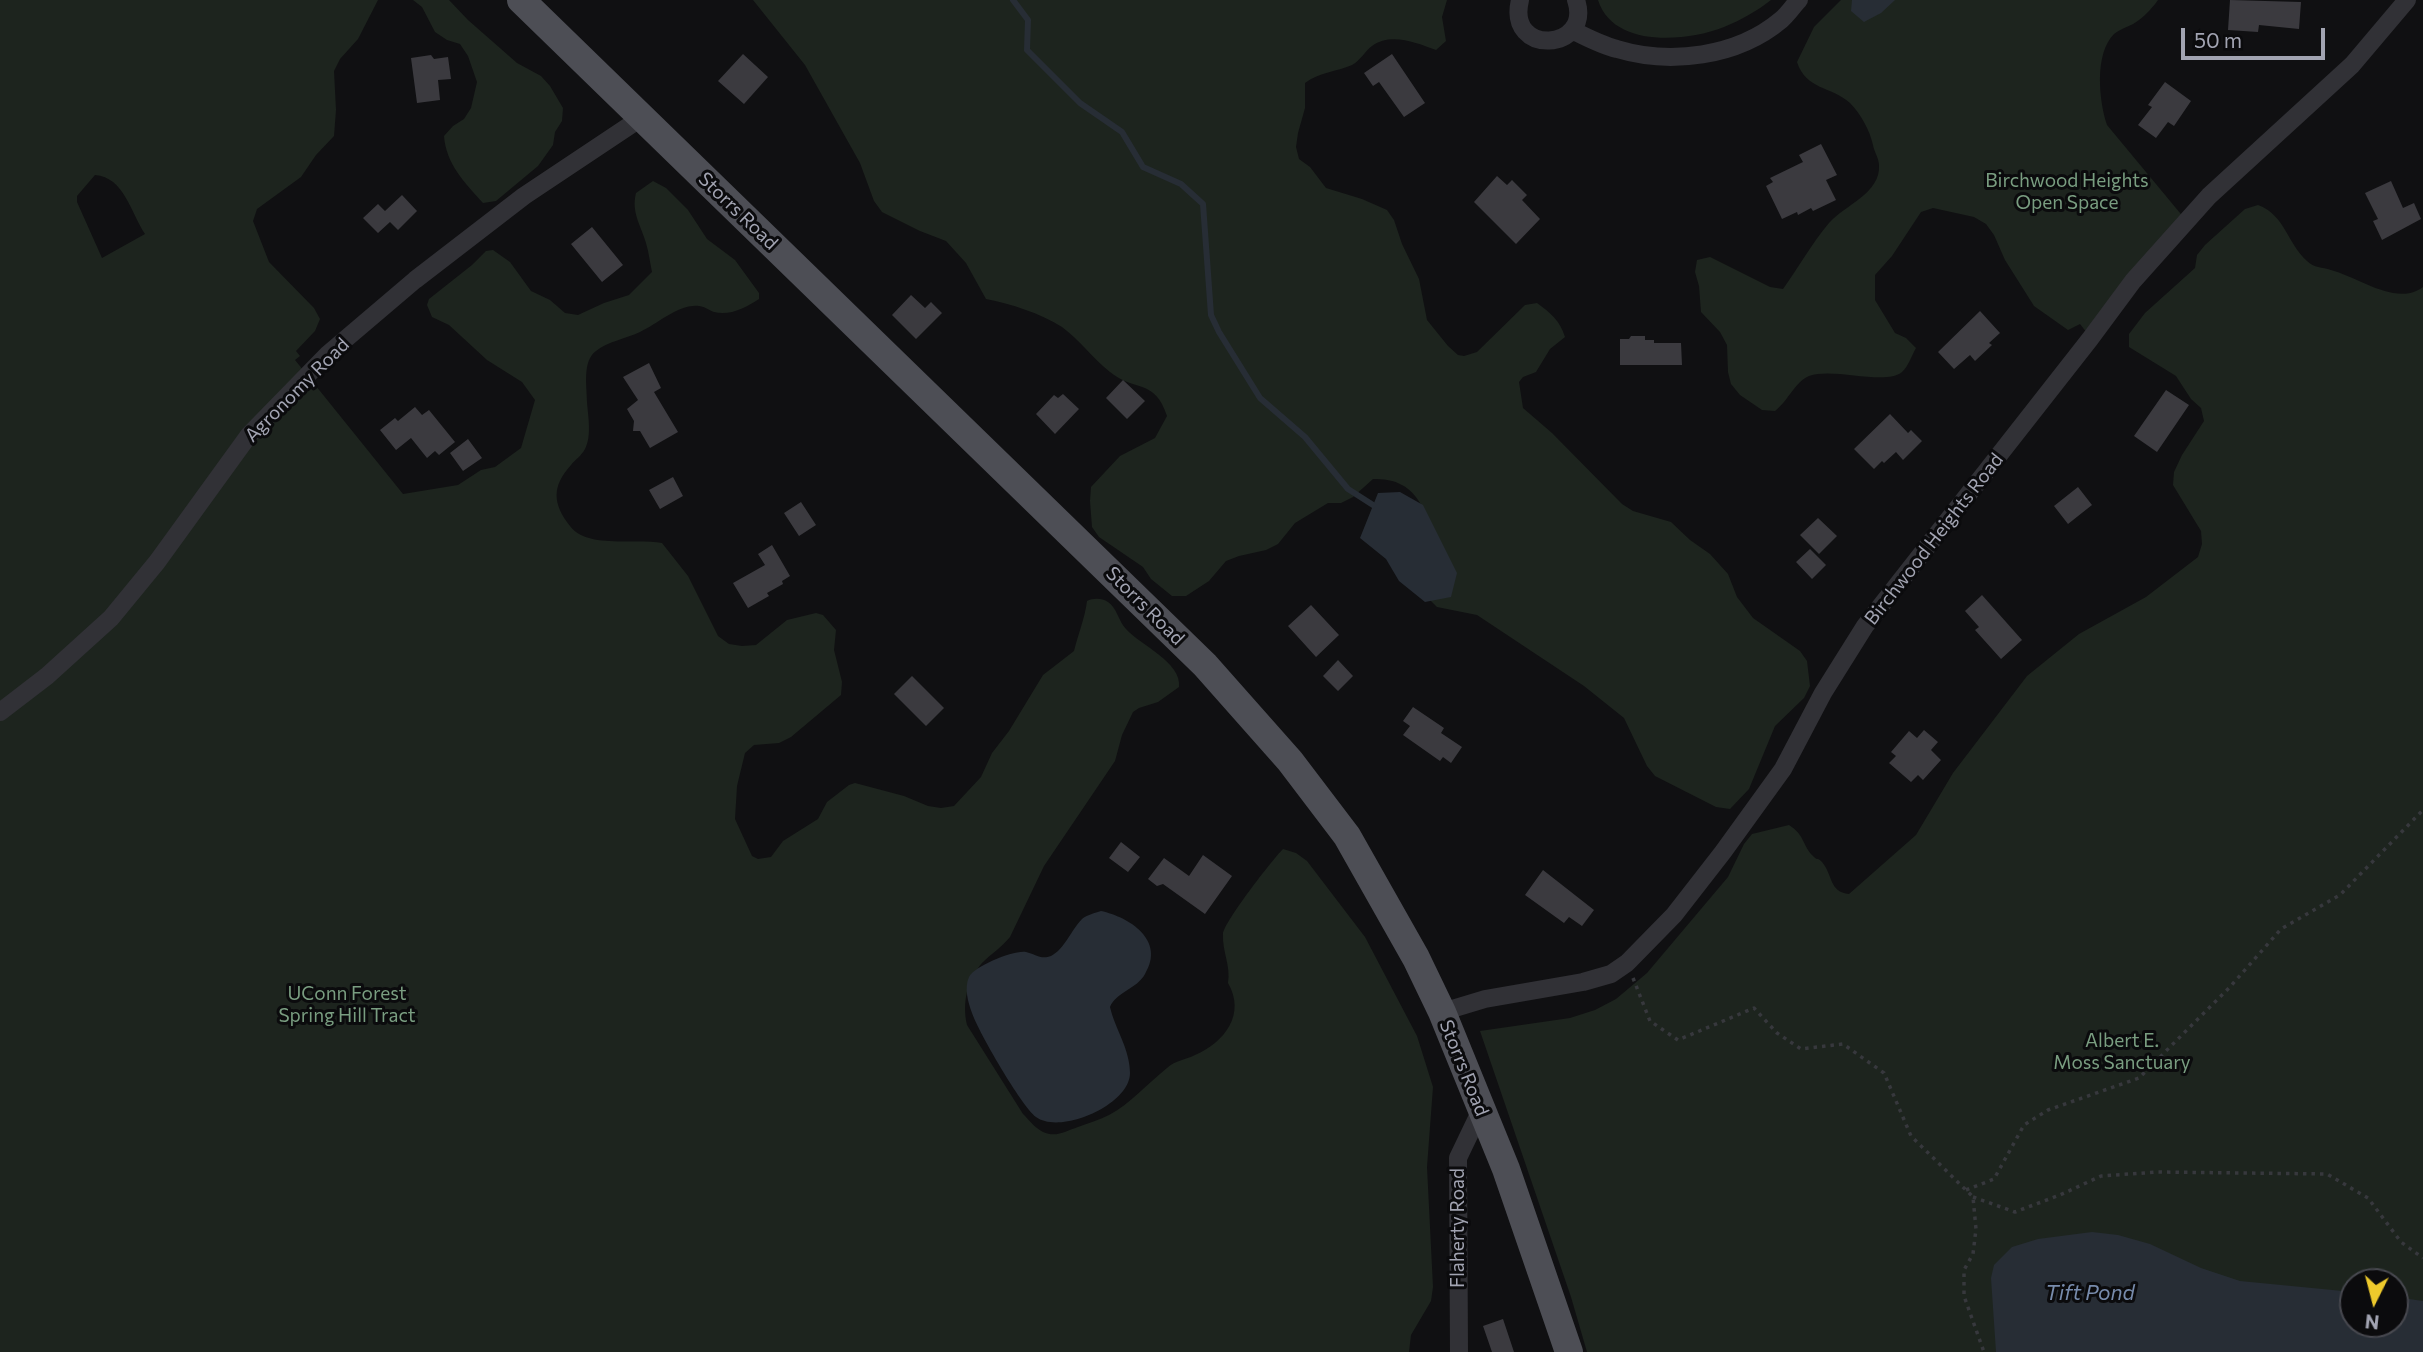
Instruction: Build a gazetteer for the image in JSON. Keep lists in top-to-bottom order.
{
  "streets": {
    "main road": ["Storrs Road"],
    "street": ["Agronomy Road", "Birchwood Heights Road", "Flaherty Road"]
  },
  "crossings": [
    ["Storrs Road", "Agronomy Road"],
    ["Storrs Road", "Birchwood Heights Road"],
    ["Storrs Road", "Flaherty Road"]
  ],
  "water": ["Tift Pond"],
  "parks": ["Birchwood Heights Open Space", "UConn Forest Spring Hill Tract", "Albert E. Moss Sanctuary"],
  "scale_bar": "50 m",
  "north": "bottom"
}
